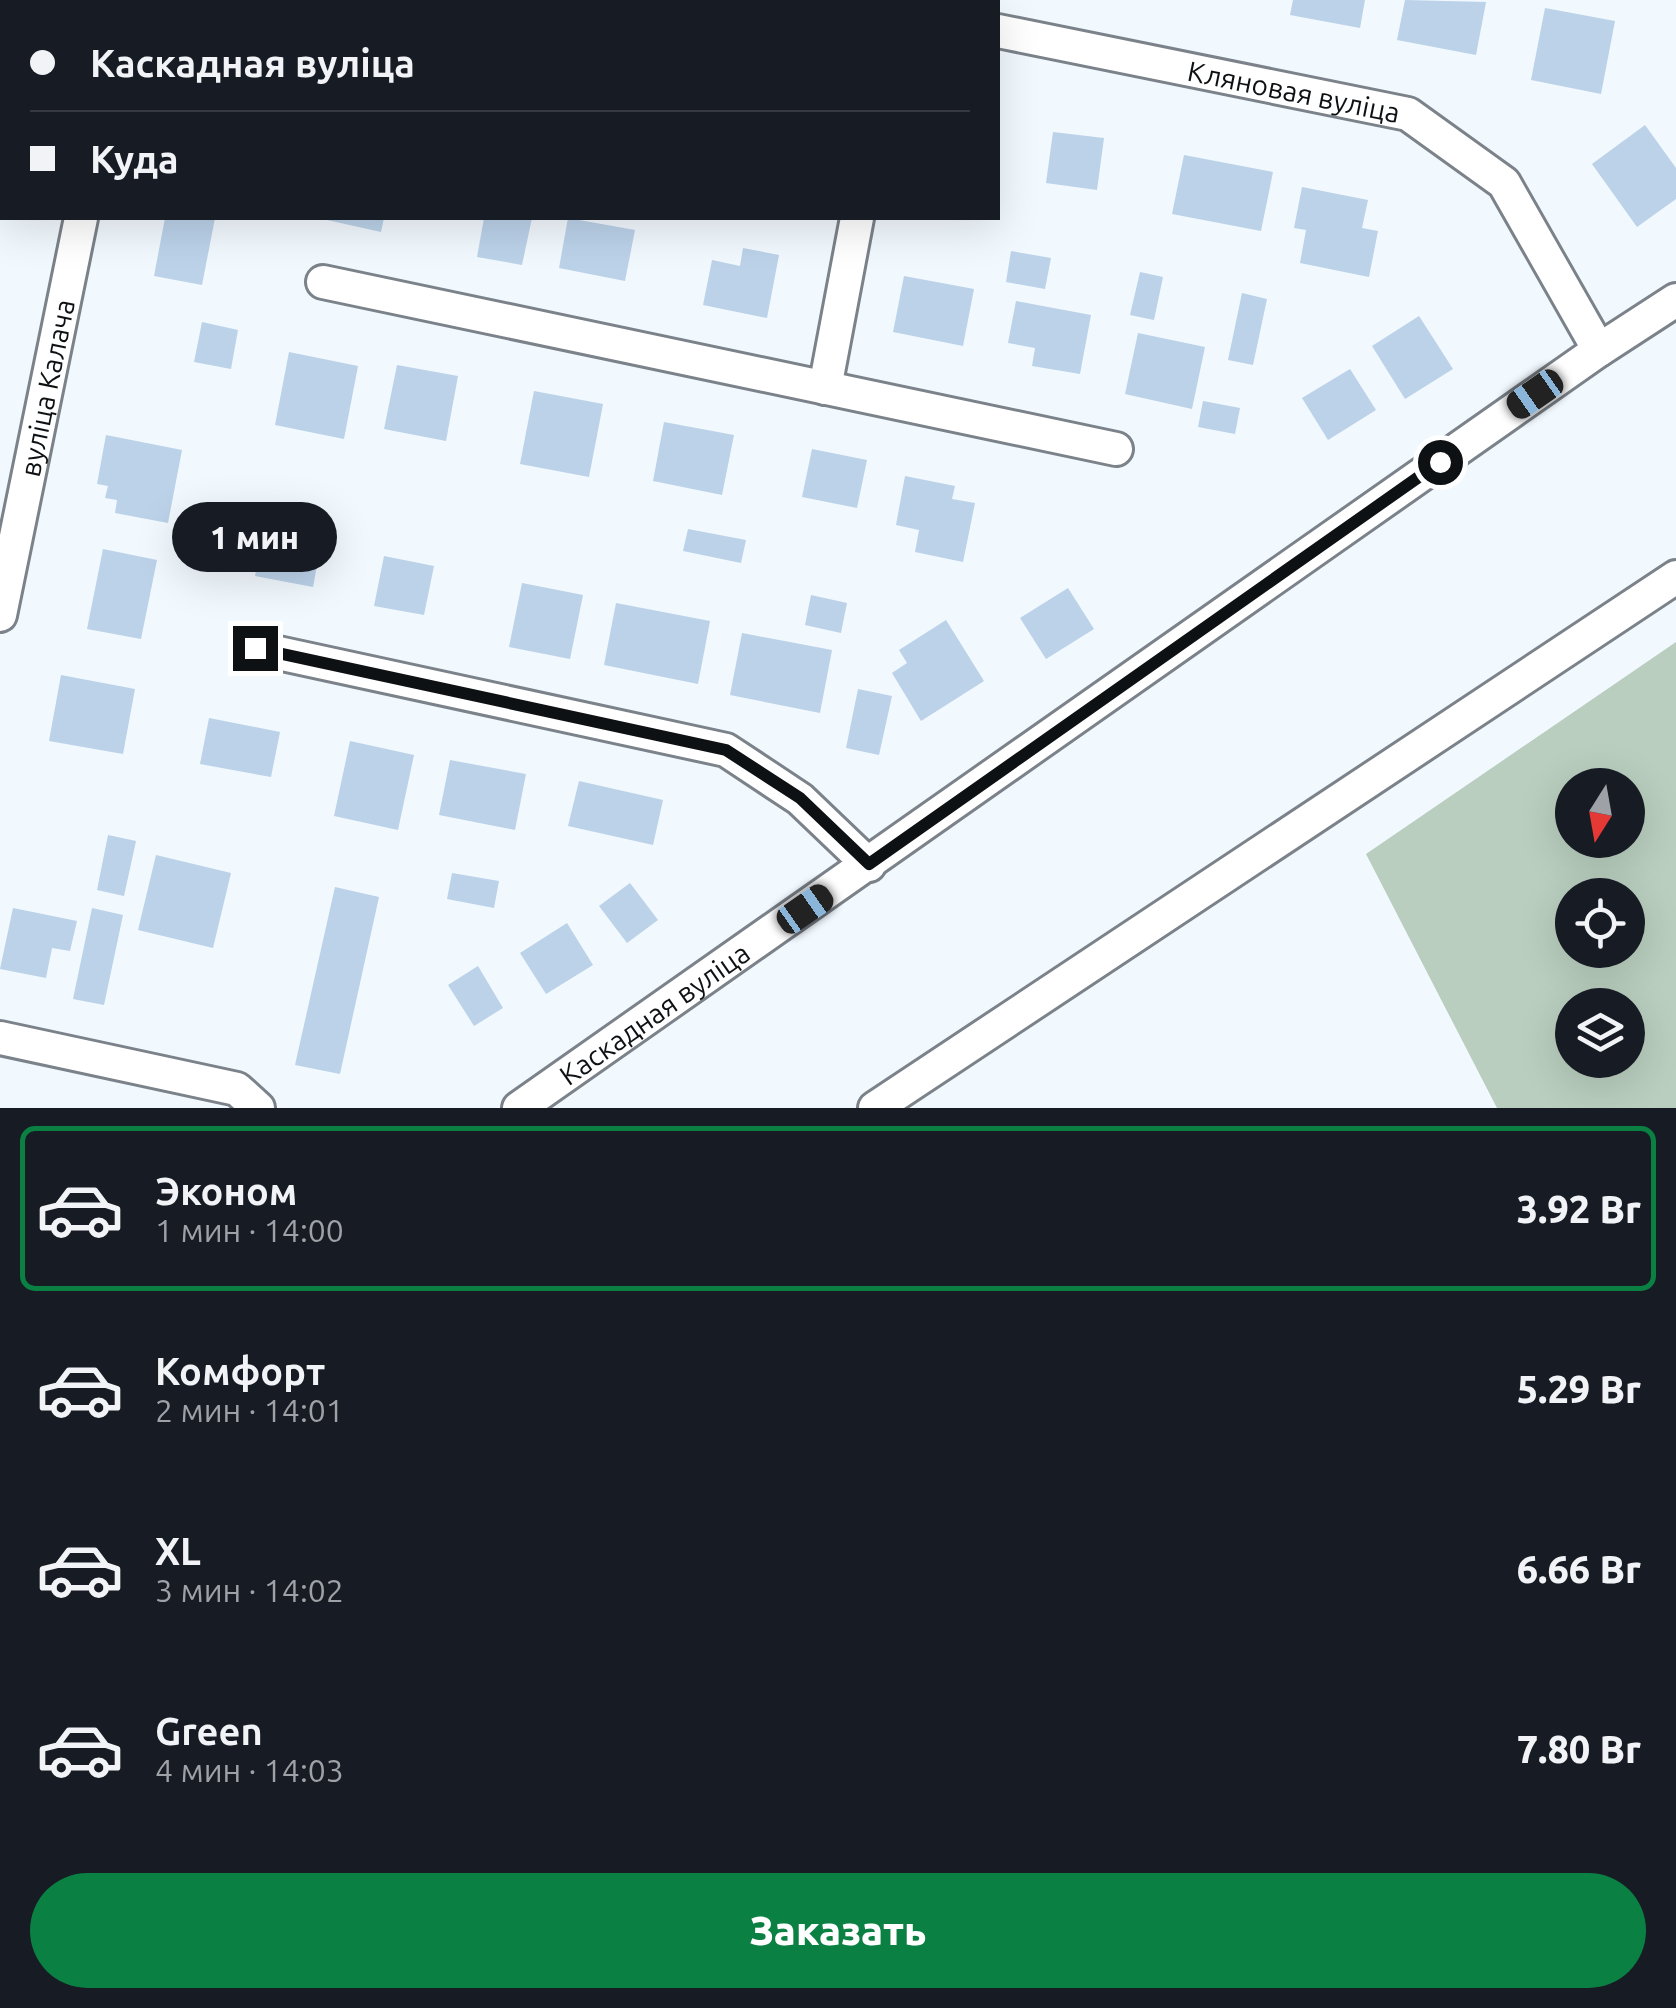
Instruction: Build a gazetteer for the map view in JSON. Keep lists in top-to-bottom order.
{
  "streets": {
    "street": ["Кляновая вуліца", "вуліца Калача", "Каскадная вуліца"]
  },
  "crossings": [
    ["Кляновая вуліца", "Каскадная вуліца"]
  ],
  "north": "bottom",
  "page": {
    "banner": ["Каскадная вуліца", "Куда"],
    "bubble": "1 мин",
    "list": [
      {
        "name": "Эконом",
        "note": "1 мин · 14:00",
        "value": "3.92 Br"
      },
      {
        "name": "Комфорт",
        "note": "2 мин · 14:01",
        "value": "5.29 Br"
      },
      {
        "name": "XL",
        "note": "3 мин · 14:02",
        "value": "6.66 Br"
      },
      {
        "name": "Green",
        "note": "4 мин · 14:03",
        "value": "7.80 Br"
      }
    ],
    "buttons": "Заказать"
  }
}
